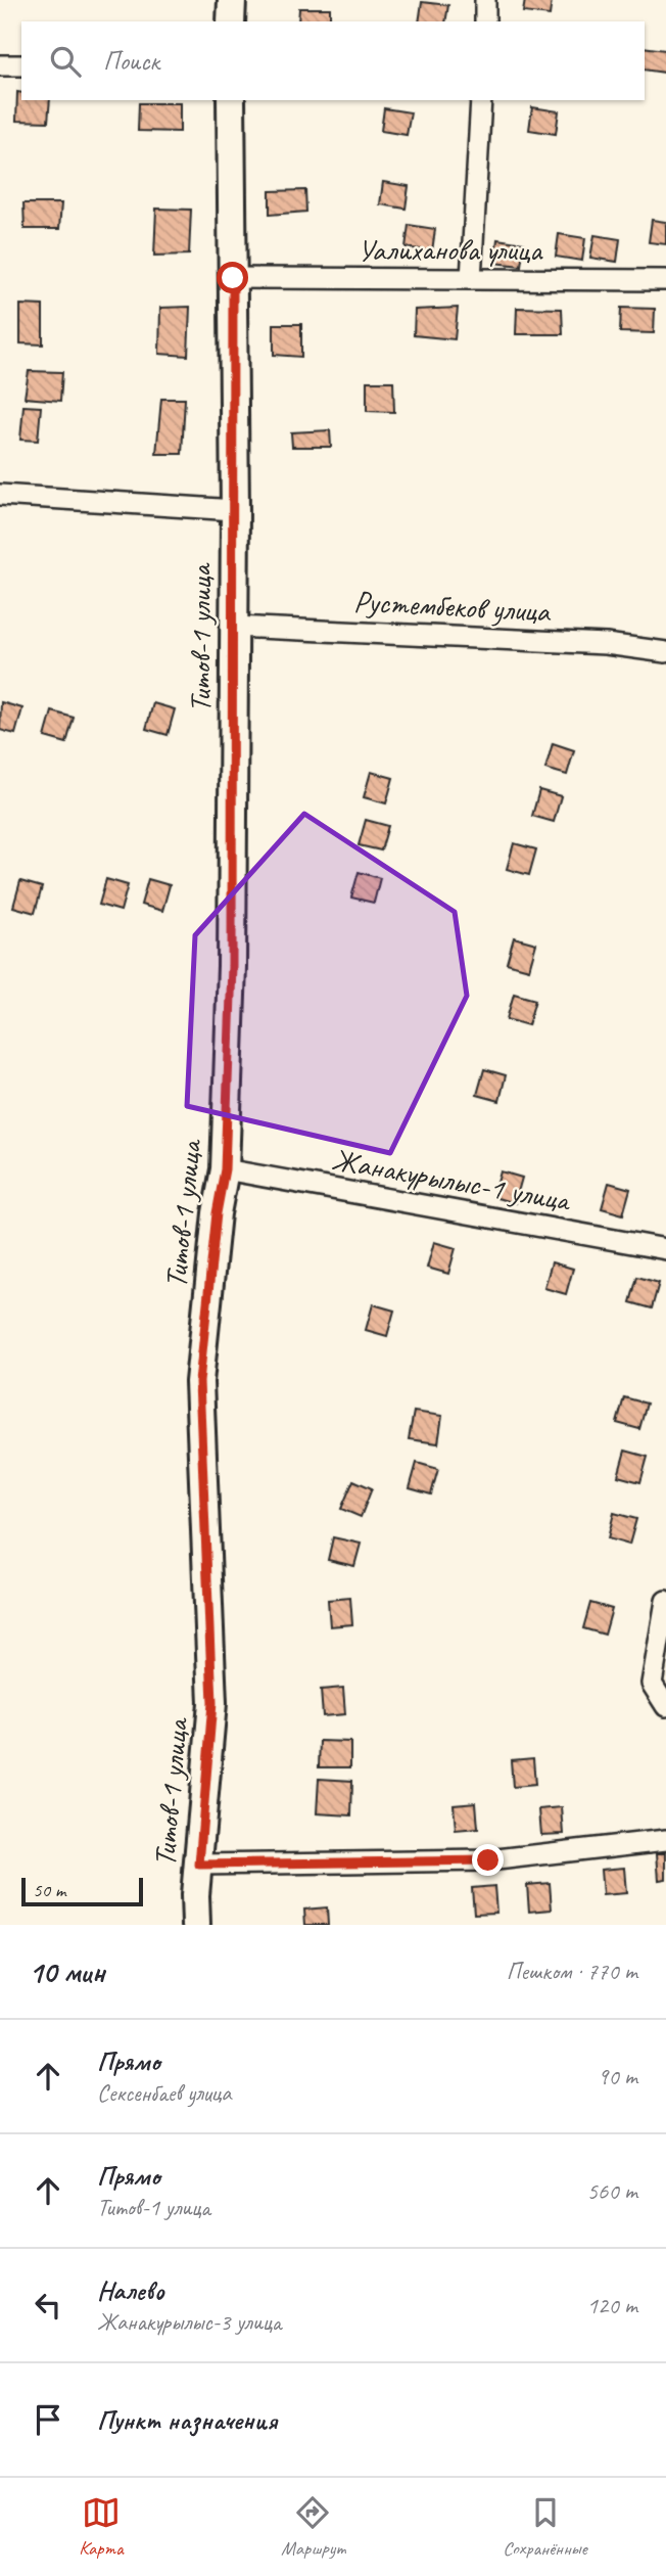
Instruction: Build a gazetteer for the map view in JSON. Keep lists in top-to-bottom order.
{
  "streets": {
    "street": [
      "Уалиханова улица",
      "Рустембеков улица",
      "Титов-1 улица",
      "Жанакурылыс-1 улица"
    ]
  },
  "crossings": [
    ["Уалиханова улица", "Титов-1 улица"],
    ["Рустембеков улица", "Титов-1 улица"],
    ["Титов-1 улица", "Жанакурылыс-1 улица"]
  ],
  "scale_bar": "50 m",
  "page": {
    "search": "Поиск",
    "scale": "50 m",
    "heading": ["10 мин", "Пешком · 770 m"],
    "list": [
      ["Прямо", "Сексенбаев улица", "90 m"],
      ["Прямо", "Титов-1 улица", "560 m"],
      ["Налево", "Жанакурылыс-3 улица", "120 m"],
      "Пункт назначения"
    ],
    "nav": ["Карта", "Маршрут", "Сохранённые"]
  }
}
